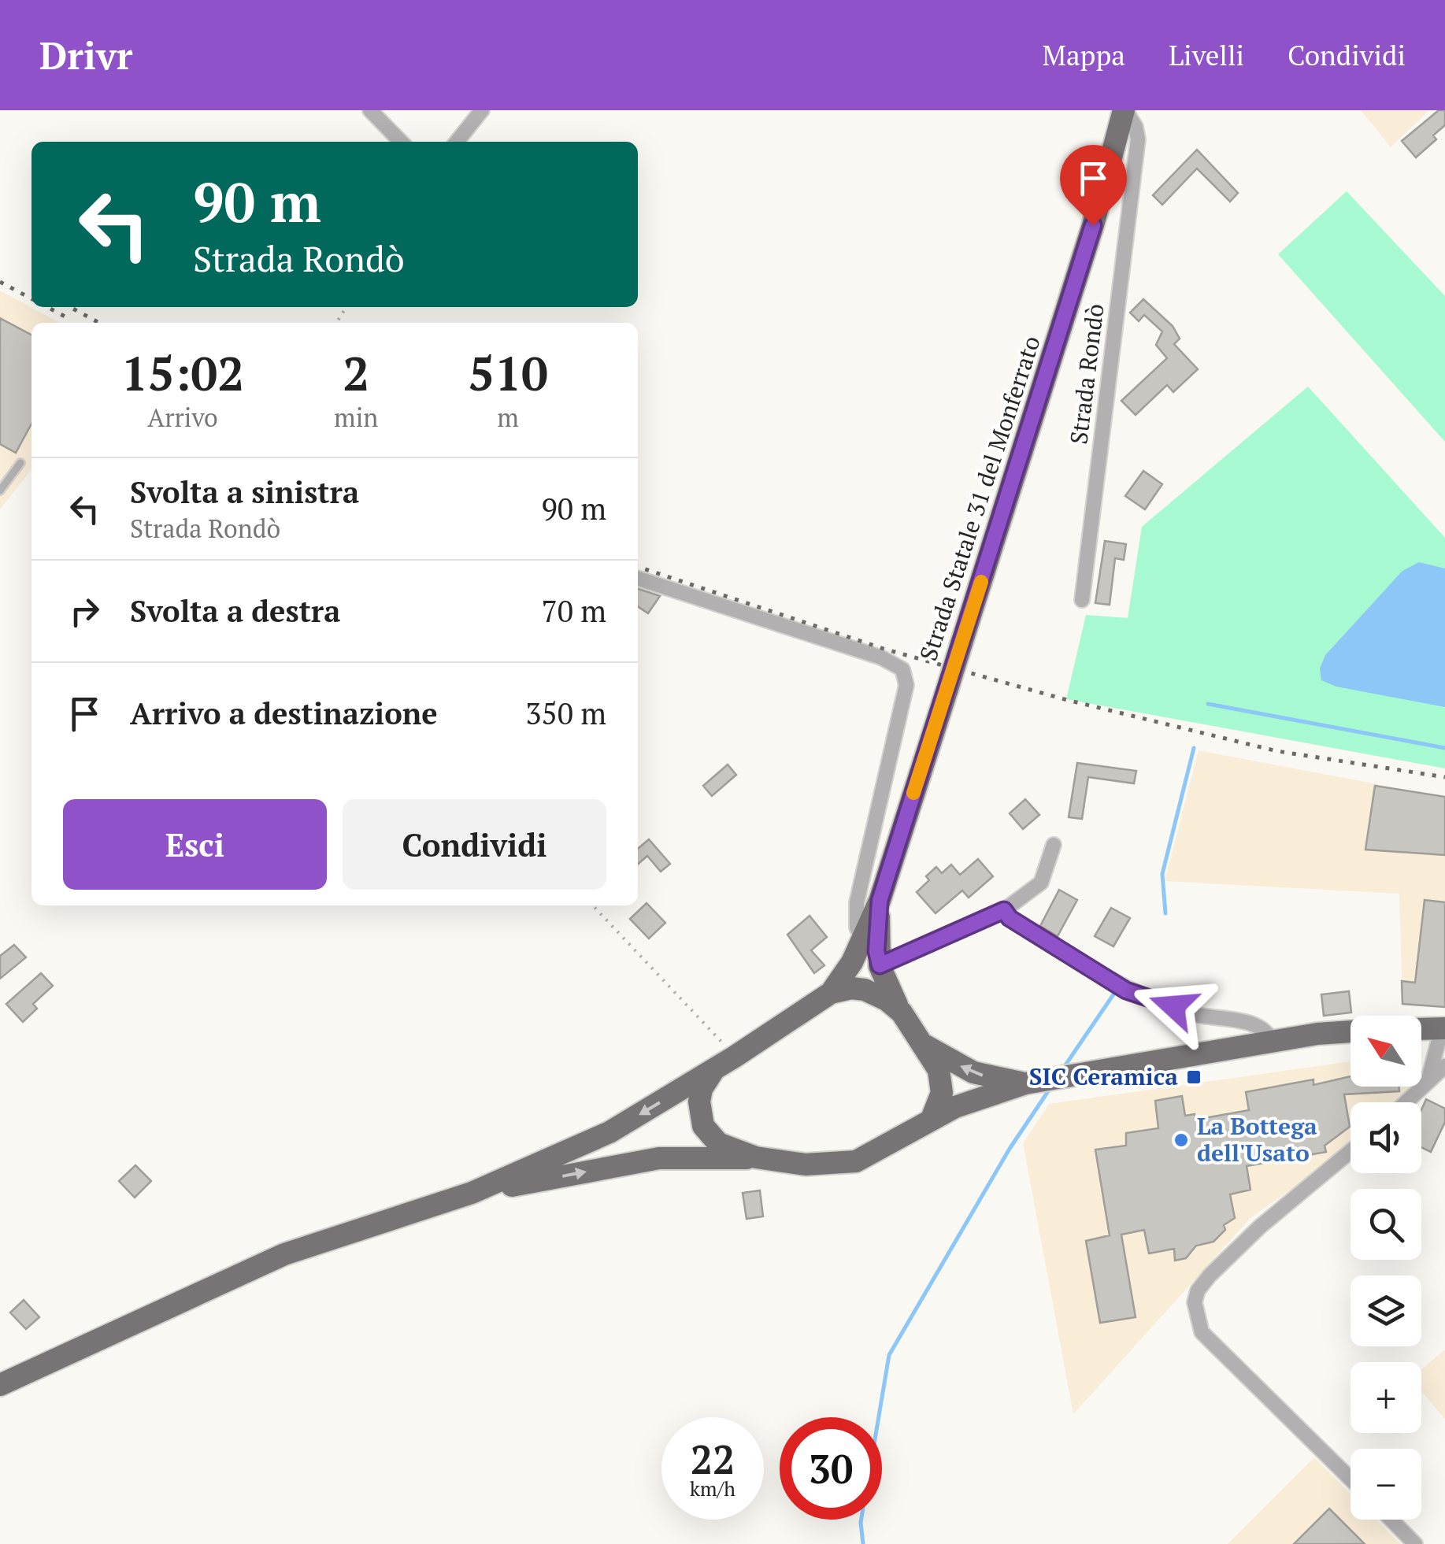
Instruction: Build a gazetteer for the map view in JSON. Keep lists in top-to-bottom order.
{
  "streets": {
    "main road": ["Strada Statale 31 del Monferrato"],
    "street": ["Strada Rondò"]
  },
  "crossings": [
    ["Strada Rondò", "Strada Statale 31 del Monferrato"]
  ],
  "places": {
    "transit": ["SIC Ceramica"],
    "other": ["La Bottega dell'Usato"]
  },
  "north": "top left",
  "page": {
    "header": "Drivr",
    "nav": ["Mappa", "Livelli", "Condividi"],
    "turn": ["90 m", "Strada Rondò"],
    "eta": [
      "15:02",
      "Arrivo",
      "2",
      "min",
      "510",
      "m"
    ],
    "list": [
      {
        "name": "Svolta a sinistra",
        "note": "Strada Rondò",
        "value": "90 m"
      },
      {
        "name": "Svolta a destra",
        "value": "70 m"
      },
      {
        "name": "Arrivo a destinazione",
        "value": "350 m"
      }
    ],
    "buttons": ["Esci", "Condividi"],
    "map_buttons": ["+", "−"],
    "speed": "22 km/h",
    "limit": "30"
  }
}
